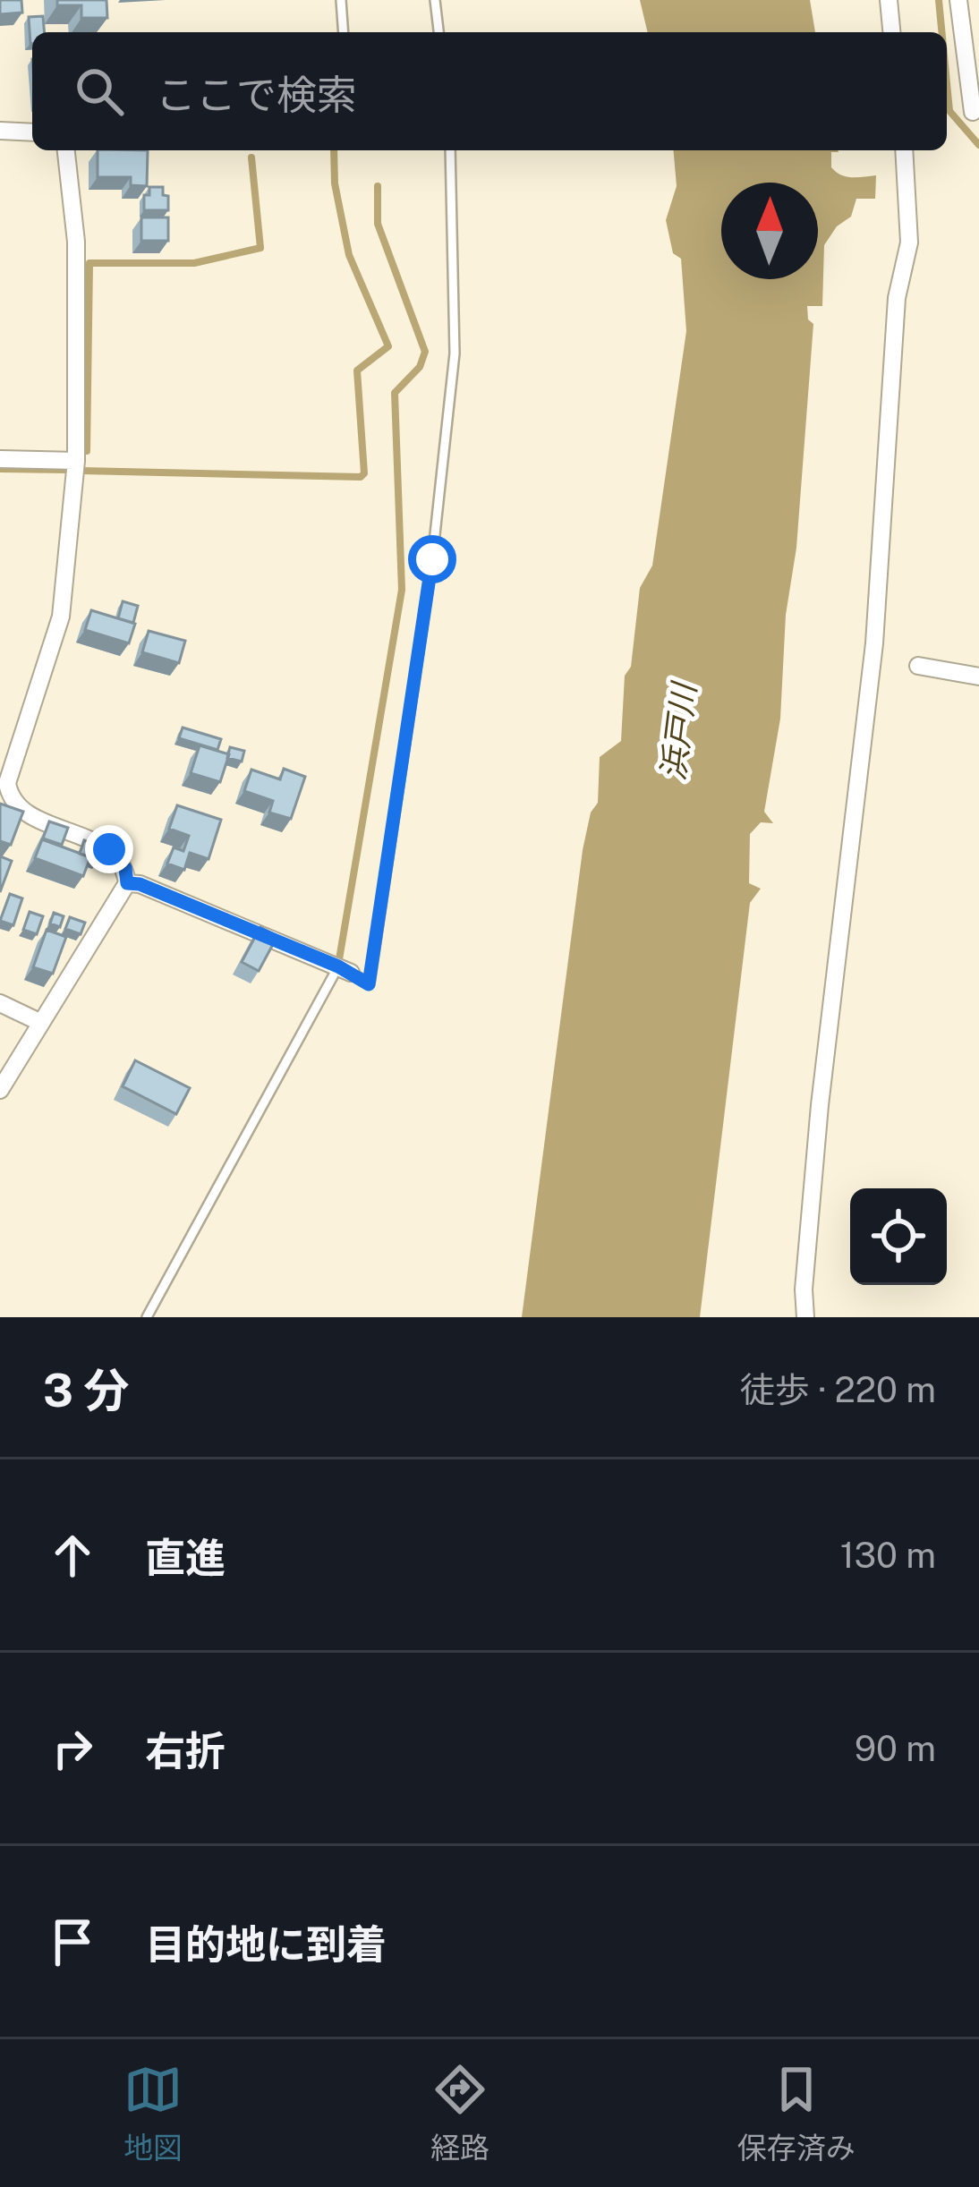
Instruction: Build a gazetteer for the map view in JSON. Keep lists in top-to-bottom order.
{
  "water": ["浜戸川"],
  "north": "top",
  "page": {
    "search": "ここで検索",
    "heading": ["3 分", "徒歩 · 220 m"],
    "list": [
      ["直進", "130 m"],
      ["右折", "90 m"],
      "目的地に到着"
    ],
    "nav": ["地図", "経路", "保存済み"]
  }
}
